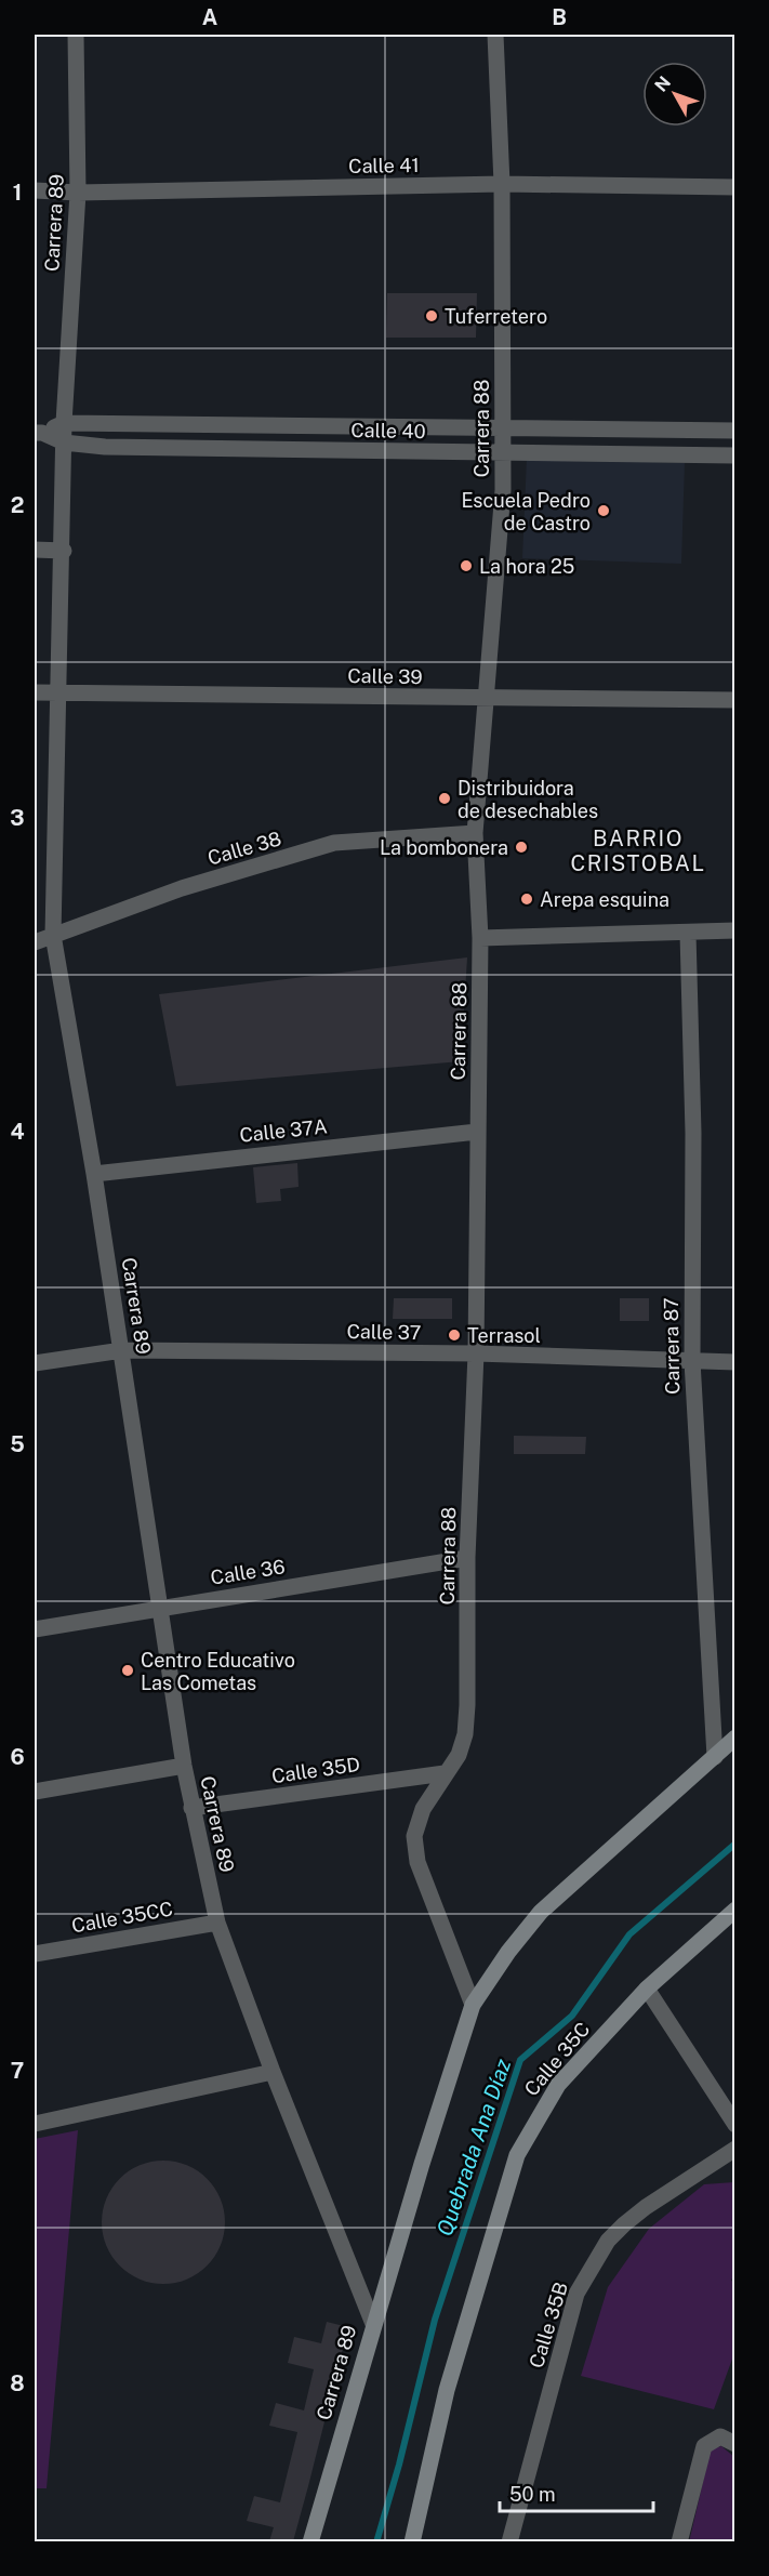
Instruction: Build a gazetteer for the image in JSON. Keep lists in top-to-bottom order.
{
  "streets": {
    "street": [
      "Calle 41",
      "Carrera 89",
      "Carrera 88",
      "Calle 40",
      "Calle 39",
      "Calle 38",
      "Calle 37A",
      "Calle 37",
      "Carrera 87",
      "Calle 36",
      "Calle 35D",
      "Calle 35CC",
      "Calle 35C",
      "Calle 35B"
    ]
  },
  "crossings": [
    ["Calle 41", "Carrera 89"],
    ["Calle 41", "Carrera 88"],
    ["Carrera 89", "Calle 40"],
    ["Carrera 89", "Calle 39"],
    ["Carrera 89", "Calle 38"],
    ["Carrera 89", "Calle 37A"],
    ["Carrera 89", "Calle 37"],
    ["Carrera 89", "Calle 36"],
    ["Carrera 89", "Calle 35D"],
    ["Carrera 89", "Calle 35CC"],
    ["Carrera 88", "Calle 40"],
    ["Carrera 88", "Calle 39"],
    ["Carrera 88", "Calle 38"],
    ["Carrera 88", "Calle 37A"],
    ["Carrera 88", "Calle 37"],
    ["Carrera 88", "Calle 36"],
    ["Carrera 88", "Calle 35D"],
    ["Calle 37", "Carrera 87"]
  ],
  "districts": ["BARRIO CRISTOBAL"],
  "water": ["Quebrada Ana Díaz"],
  "places": [
    "Tuferretero",
    "Escuela Pedro de Castro",
    "La hora 25",
    "Distribuidora de desechables",
    "La bombonera",
    "Arepa esquina",
    "Terrasol",
    "Centro Educativo Las Cometas"
  ],
  "scale_bar": "50 m",
  "north": "top left",
  "grid": {
    "columns": ["A", "B"],
    "rows": [
      "1",
      "2",
      "3",
      "4",
      "5",
      "6",
      "7",
      "8"
    ]
  }
}
